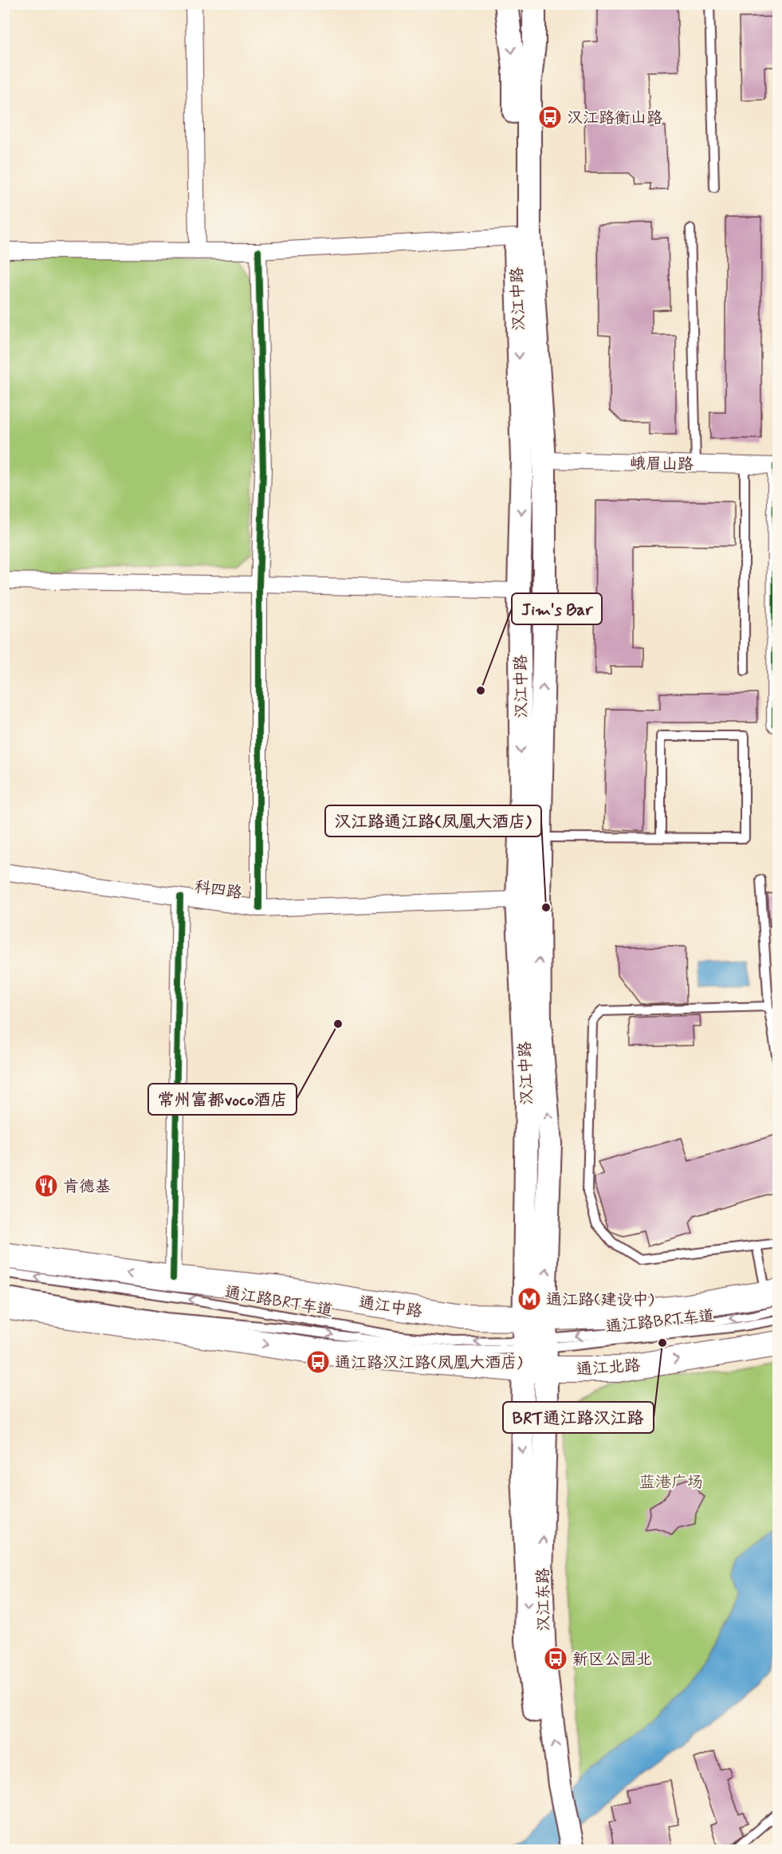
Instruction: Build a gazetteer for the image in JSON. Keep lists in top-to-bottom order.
{
  "streets": {
    "main road": [
      "汉江中路",
      "通江中路",
      "通江北路",
      "汉江东路"
    ],
    "street": ["峨眉山路", "科四路"],
    "lane": ["通江路BRT车道"]
  },
  "crossings": [
    ["汉江中路", "峨眉山路"],
    ["汉江中路", "科四路"],
    ["汉江中路", "通江路BRT车道"],
    ["汉江中路", "通江中路"],
    ["汉江中路", "通江北路"],
    ["汉江中路", "汉江东路"],
    ["通江路BRT车道", "通江中路"],
    ["通江路BRT车道", "通江北路"],
    ["通江路BRT车道", "汉江东路"],
    ["通江中路", "通江北路"],
    ["通江中路", "汉江东路"],
    ["通江北路", "汉江东路"]
  ],
  "one_way": ["通江北路"],
  "parks": ["蓝港广场"],
  "places": {
    "bus stop": ["汉江路衡山路", "通江路汉江路(凤凰大酒店)", "新区公园北"],
    "other": [
      "Jim's Bar",
      "汉江路通江路(凤凰大酒店)",
      "常州富都voco酒店",
      "BRT通江路汉江路"
    ],
    "restaurant": ["肯德基"],
    "metro station": ["通江路(建设中)"]
  }
}
